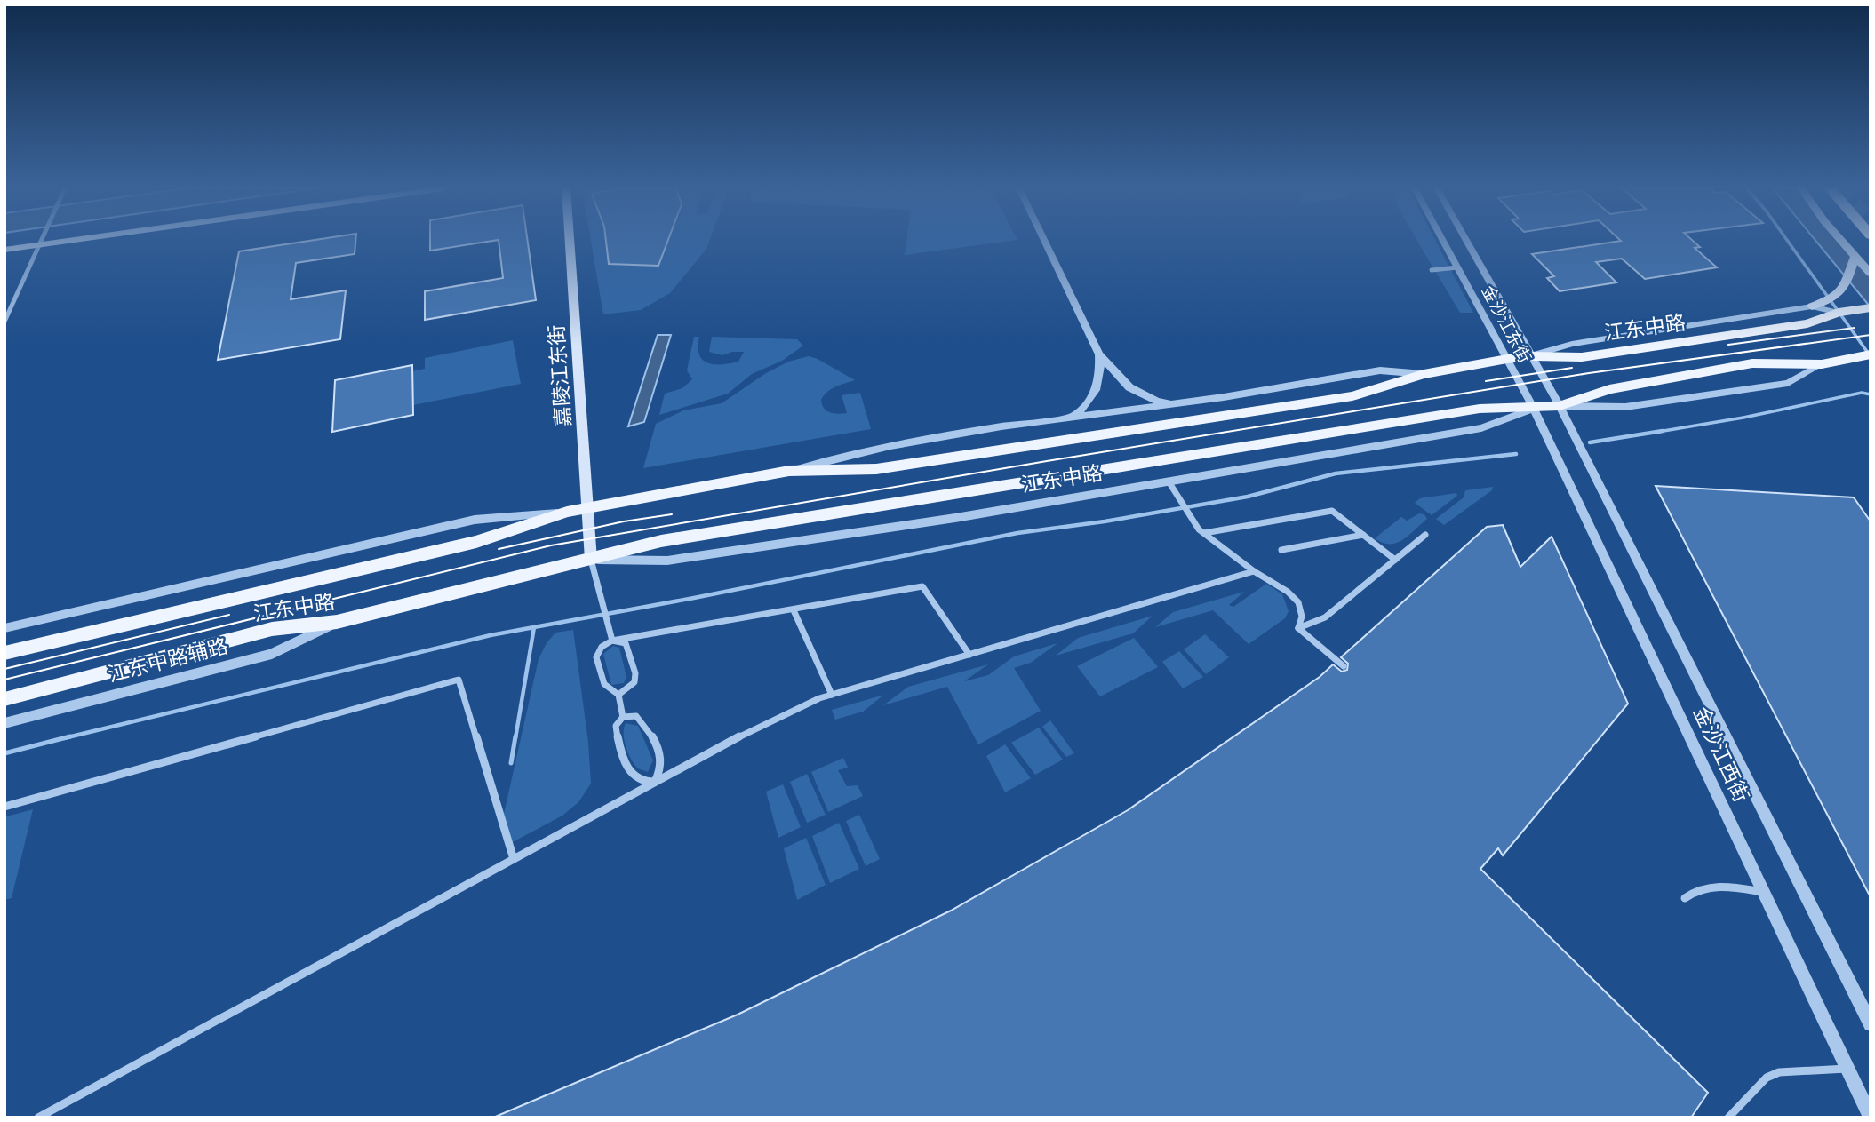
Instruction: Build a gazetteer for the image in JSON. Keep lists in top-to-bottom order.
{
  "streets": {
    "main road": ["江东中路", "嘉陵江东街"],
    "street": ["金沙江东街", "江东中路辅路", "金沙江西街"]
  },
  "crossings": [
    ["金沙江东街", "江东中路"],
    ["金沙江东街", "金沙江西街"],
    ["江东中路", "嘉陵江东街"],
    ["江东中路", "江东中路辅路"],
    ["江东中路", "金沙江西街"]
  ]
}
